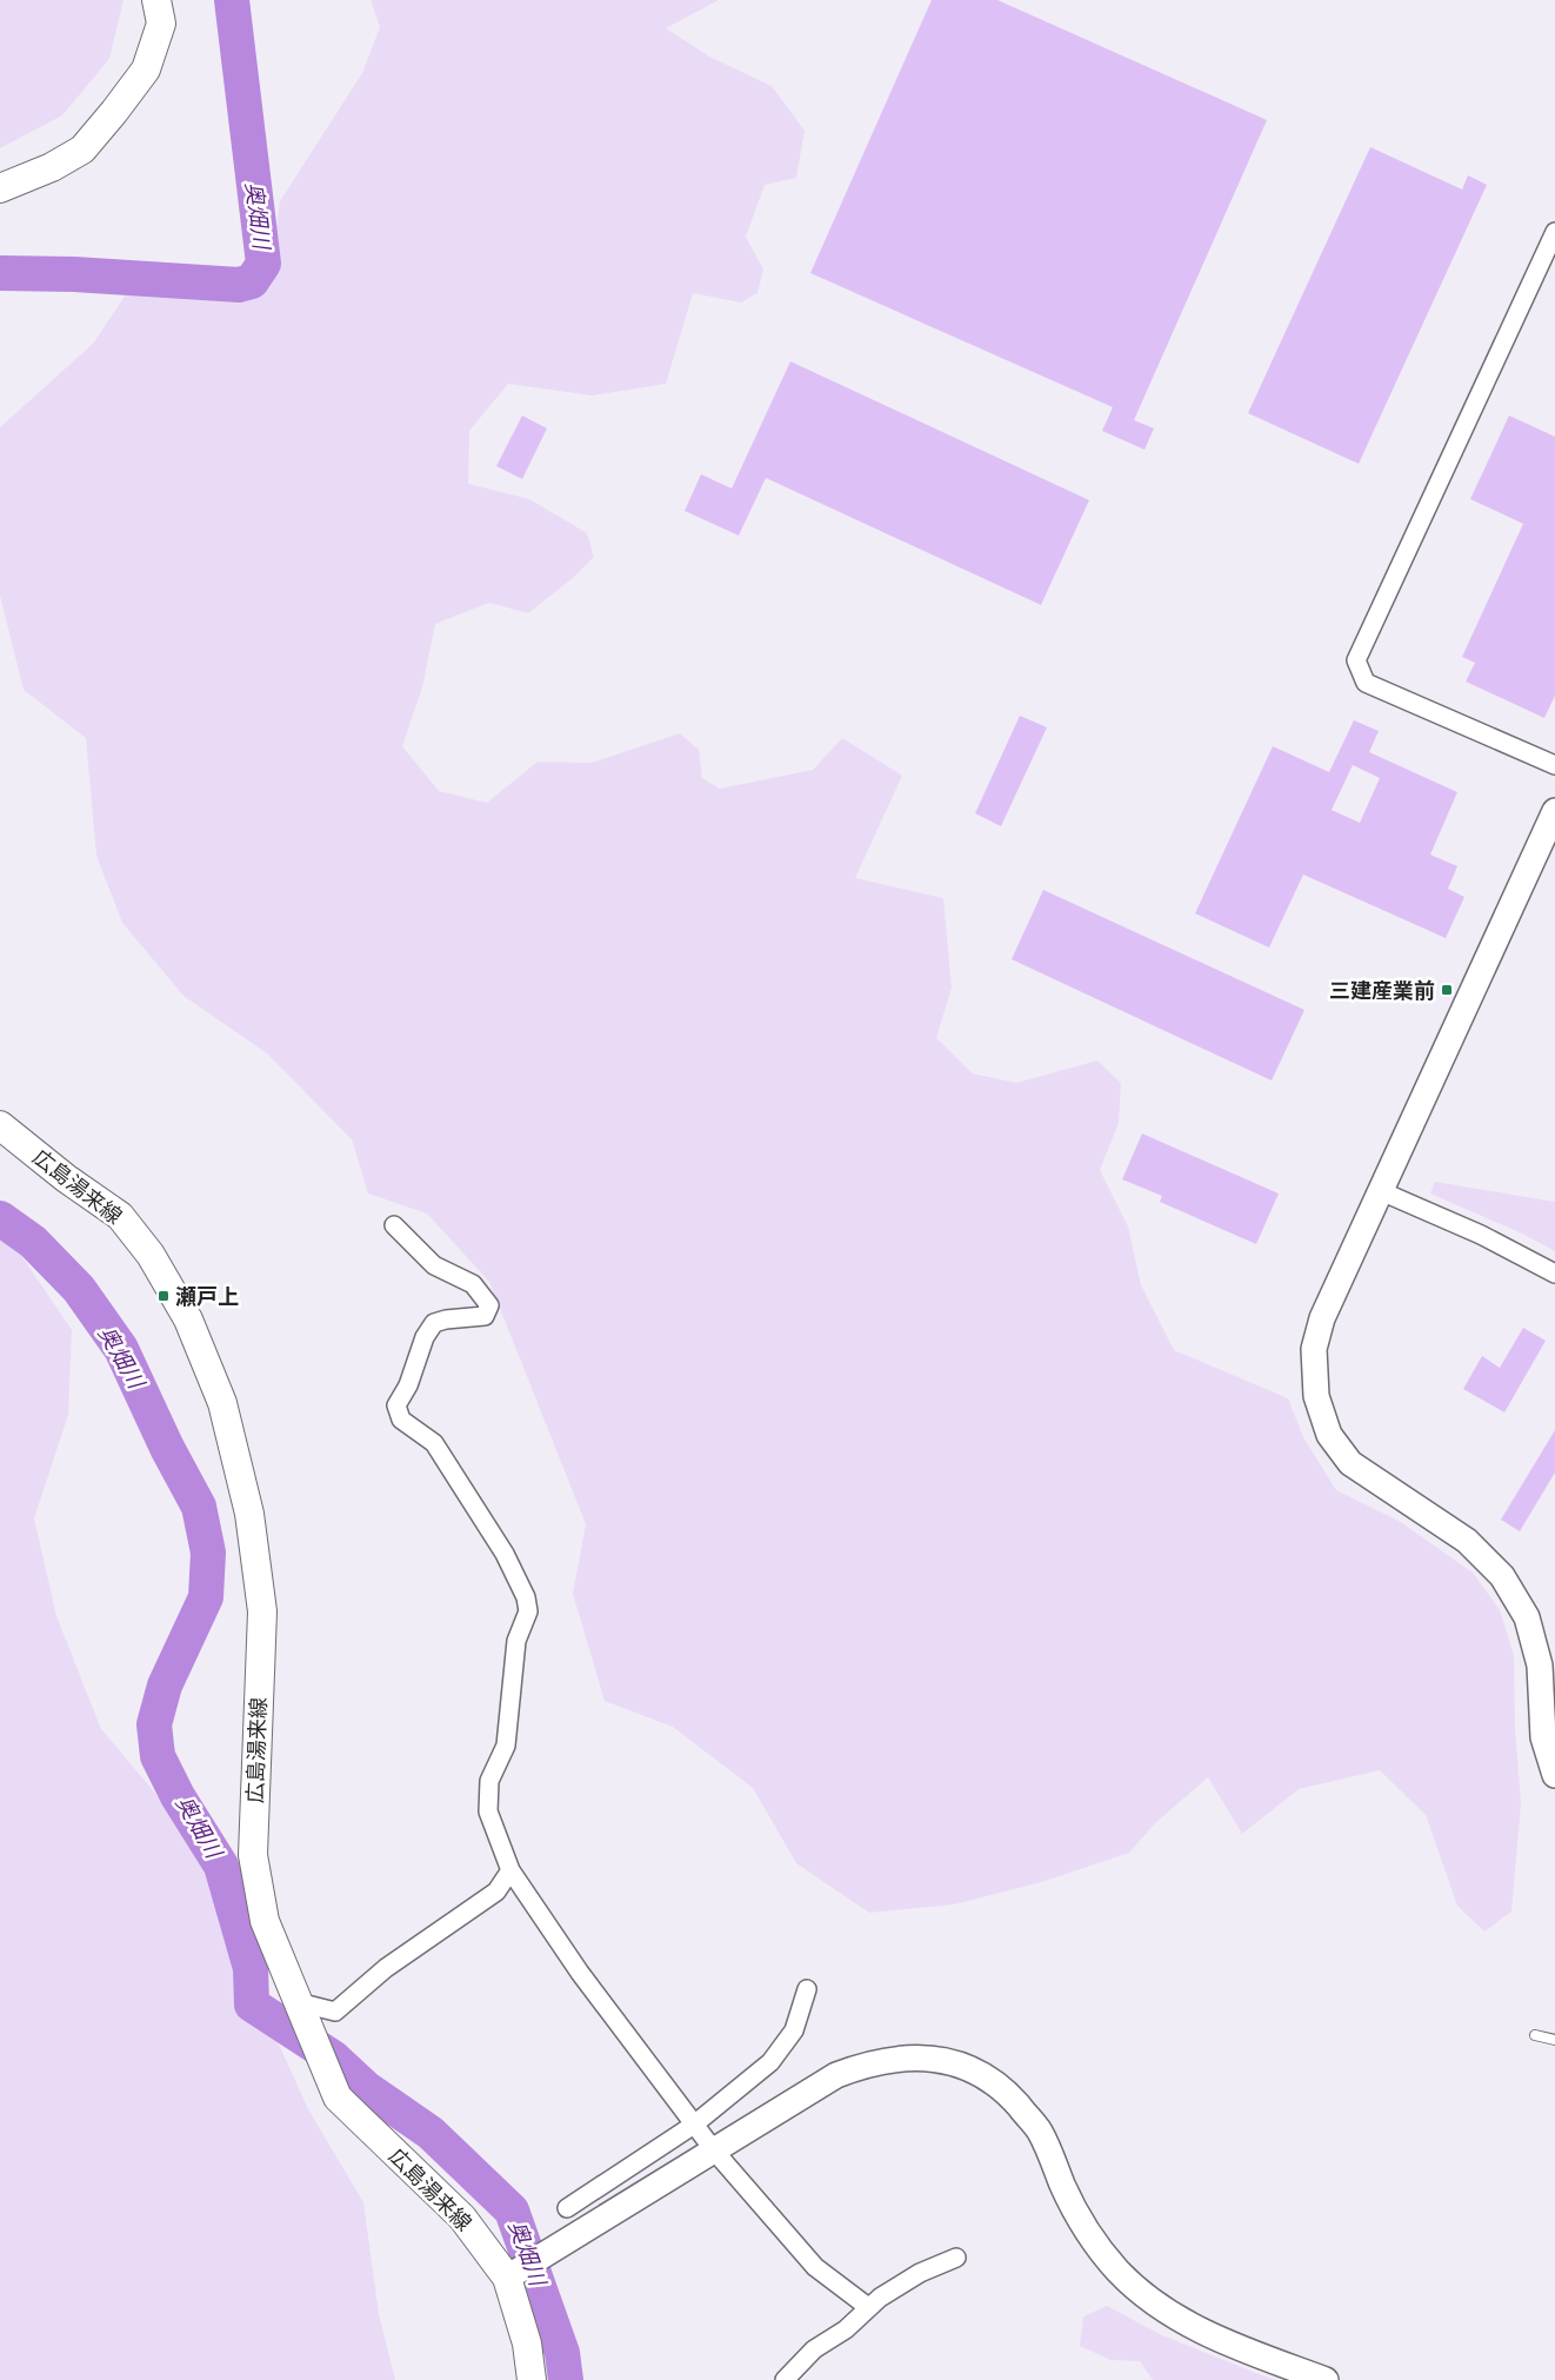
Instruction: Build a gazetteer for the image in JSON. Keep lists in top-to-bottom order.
{
  "streets": {
    "main road": ["広島湯来線"]
  },
  "water": ["奥畑川"],
  "places": {
    "transit": ["三建産業前", "瀬戸上"]
  }
}
